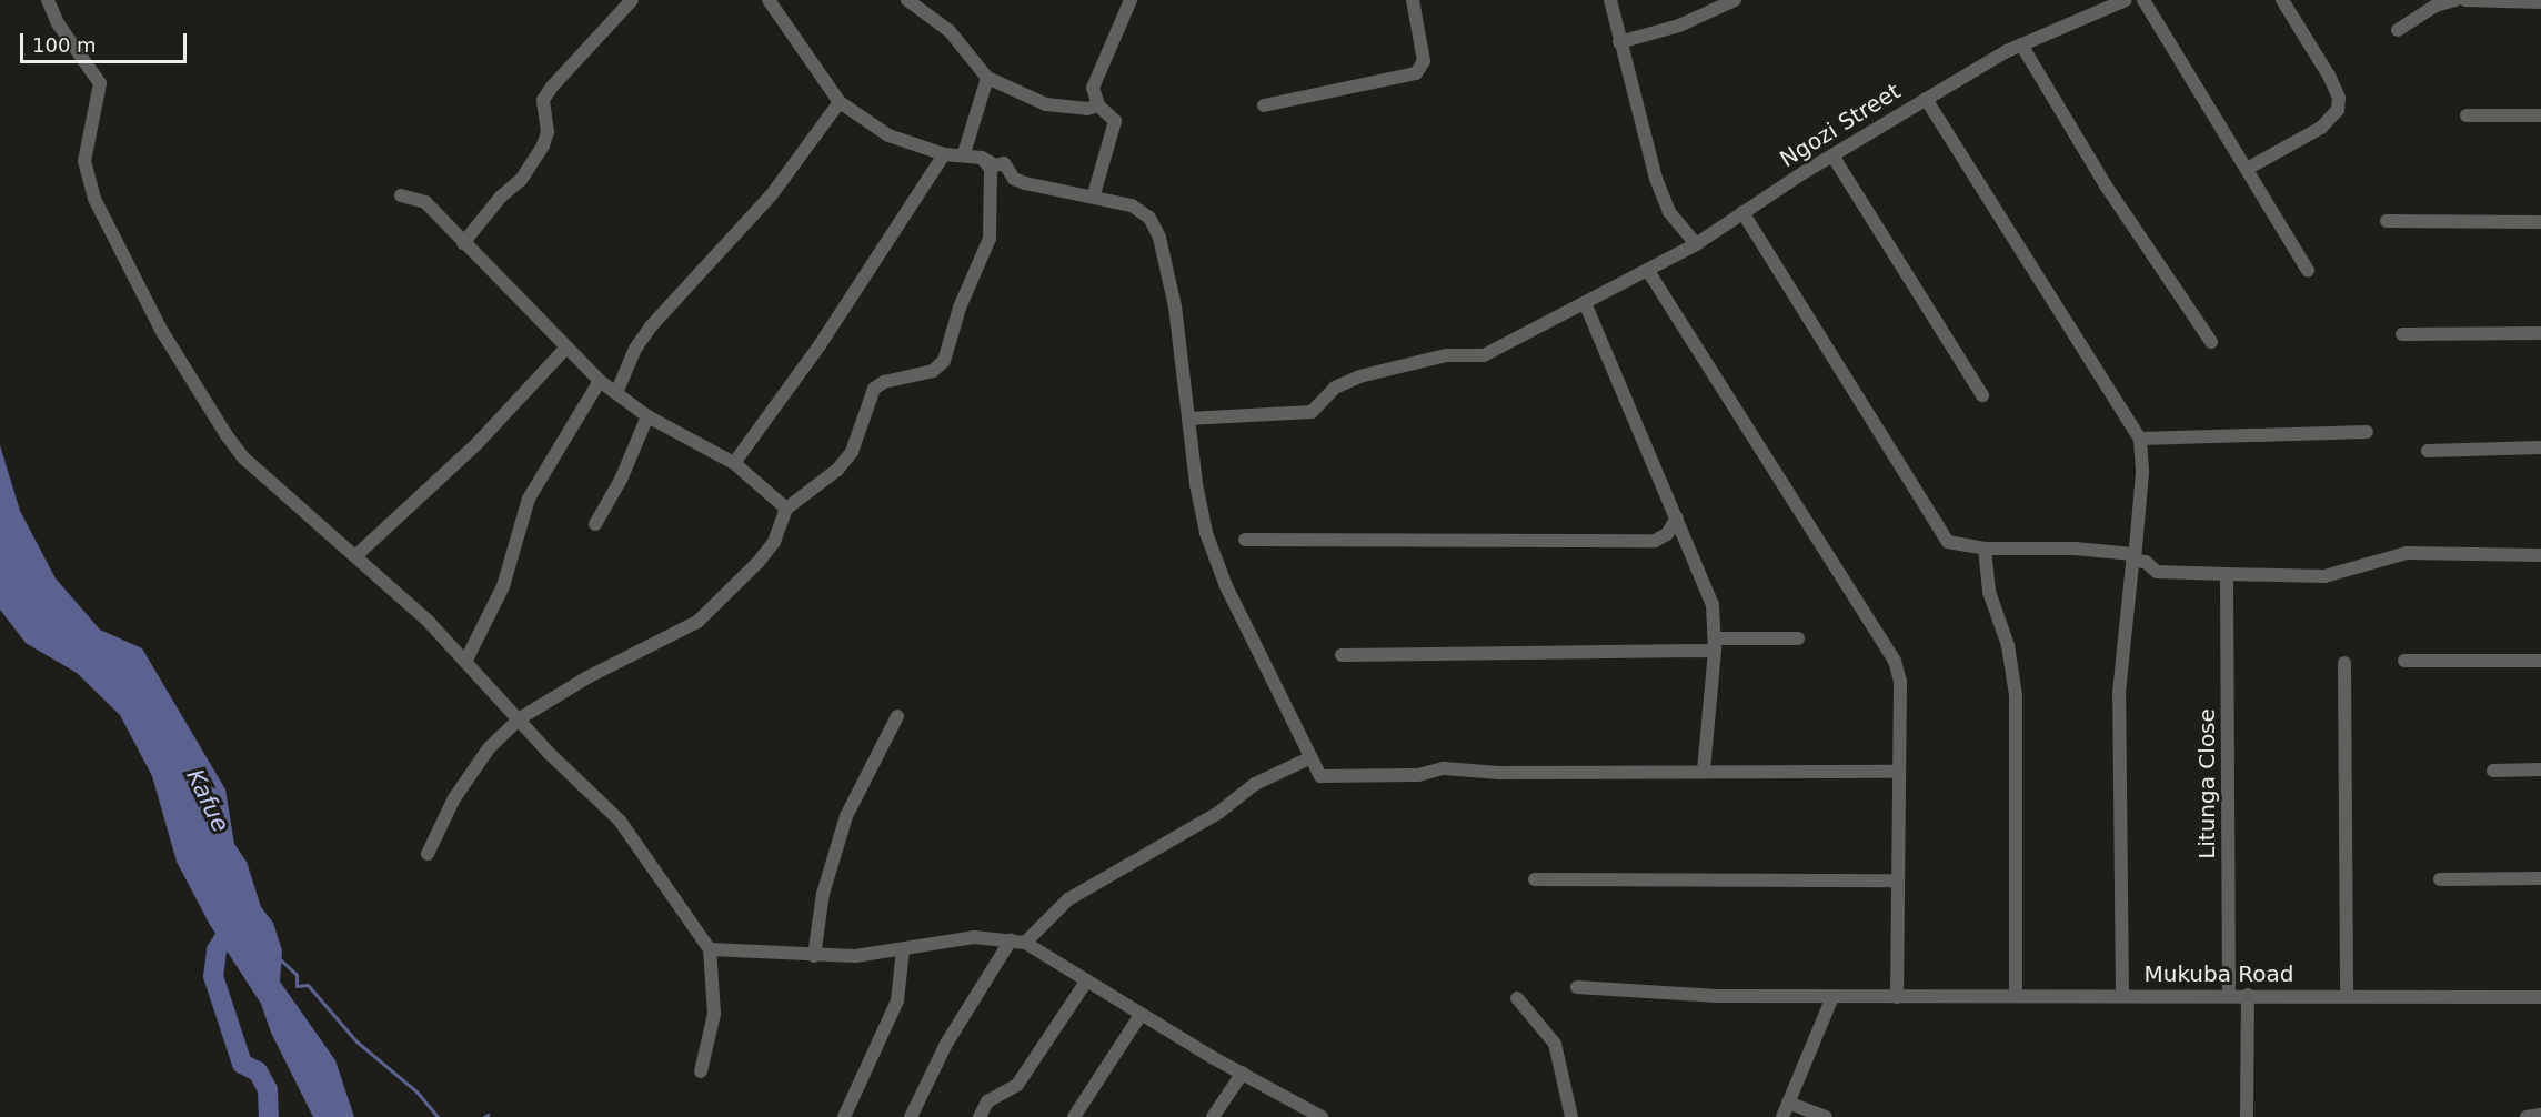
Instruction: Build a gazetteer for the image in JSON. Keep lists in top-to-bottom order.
{
  "streets": {
    "street": ["Ngozi Street", "Litunga Close", "Mukuba Road"]
  },
  "crossings": [
    ["Litunga Close", "Mukuba Road"]
  ],
  "water": ["Kafue"],
  "scale_bar": "100 m"
}
